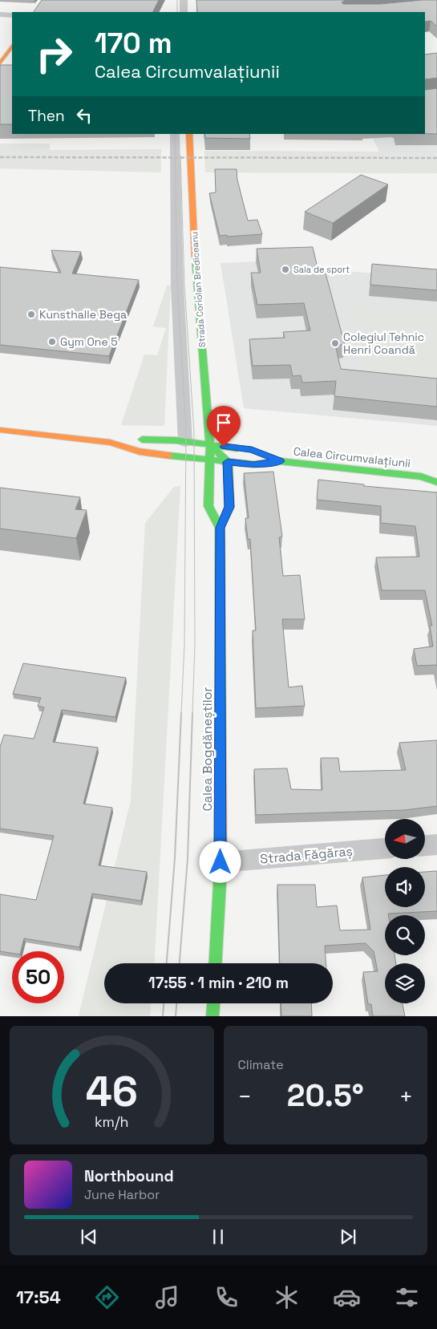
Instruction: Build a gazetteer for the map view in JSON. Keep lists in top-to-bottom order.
{
  "streets": {
    "main road": ["Strada Coriolan Brediceanu", "Calea Circumvalațiunii", "Calea Bogdăneștilor"],
    "street": ["Strada Făgăraș"]
  },
  "crossings": [
    ["Strada Coriolan Brediceanu", "Calea Circumvalațiunii"],
    ["Strada Coriolan Brediceanu", "Calea Bogdăneștilor"],
    ["Calea Circumvalațiunii", "Calea Bogdăneștilor"],
    ["Calea Bogdăneștilor", "Strada Făgăraș"]
  ],
  "places": [
    "Sala de sport",
    "Kunsthalle Bega",
    "Gym One 5",
    "Colegiul Tehnic Henri Coandă"
  ],
  "north": "left",
  "page": {
    "turn": ["170 m", "Calea Circumvalațiunii"],
    "then": "Then",
    "limit": "50",
    "trip": "17:55 · 1 min · 210 m",
    "tile": "Climate",
    "heat": ["−", "20.5°", "+"],
    "song": ["Northbound", "June Harbor"],
    "tabs": "17:54",
    "gauge": ["46", "km/h"]
  }
}
